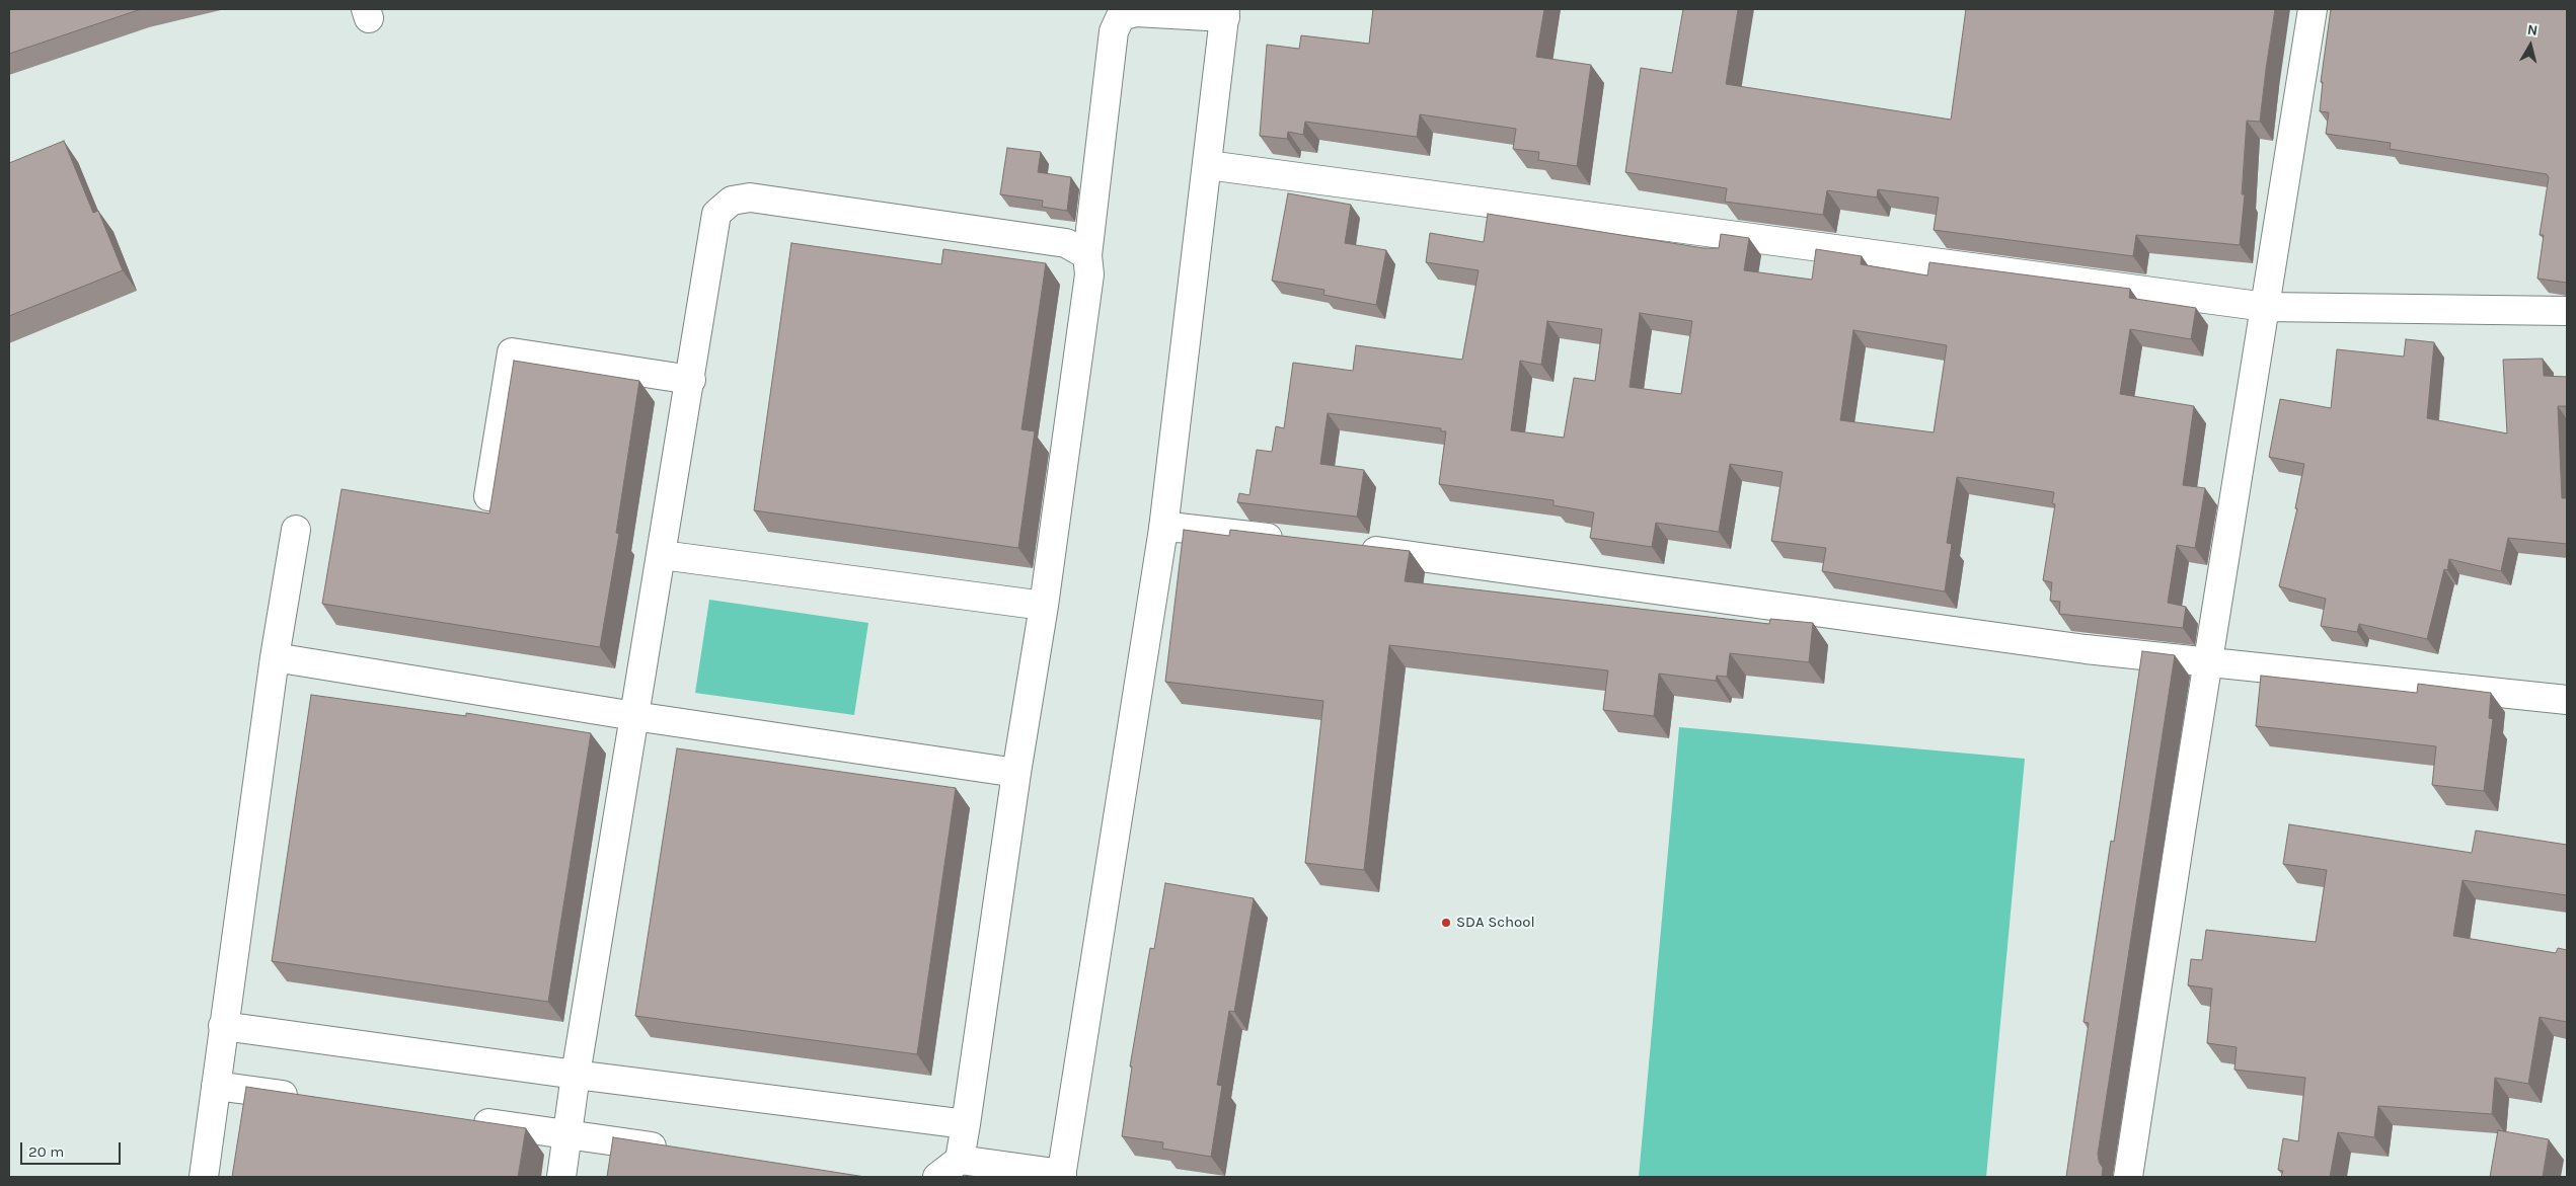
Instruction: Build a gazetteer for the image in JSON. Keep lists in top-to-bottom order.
{
  "places": ["SDA School"],
  "scale_bar": "20 m",
  "north": "top"
}
